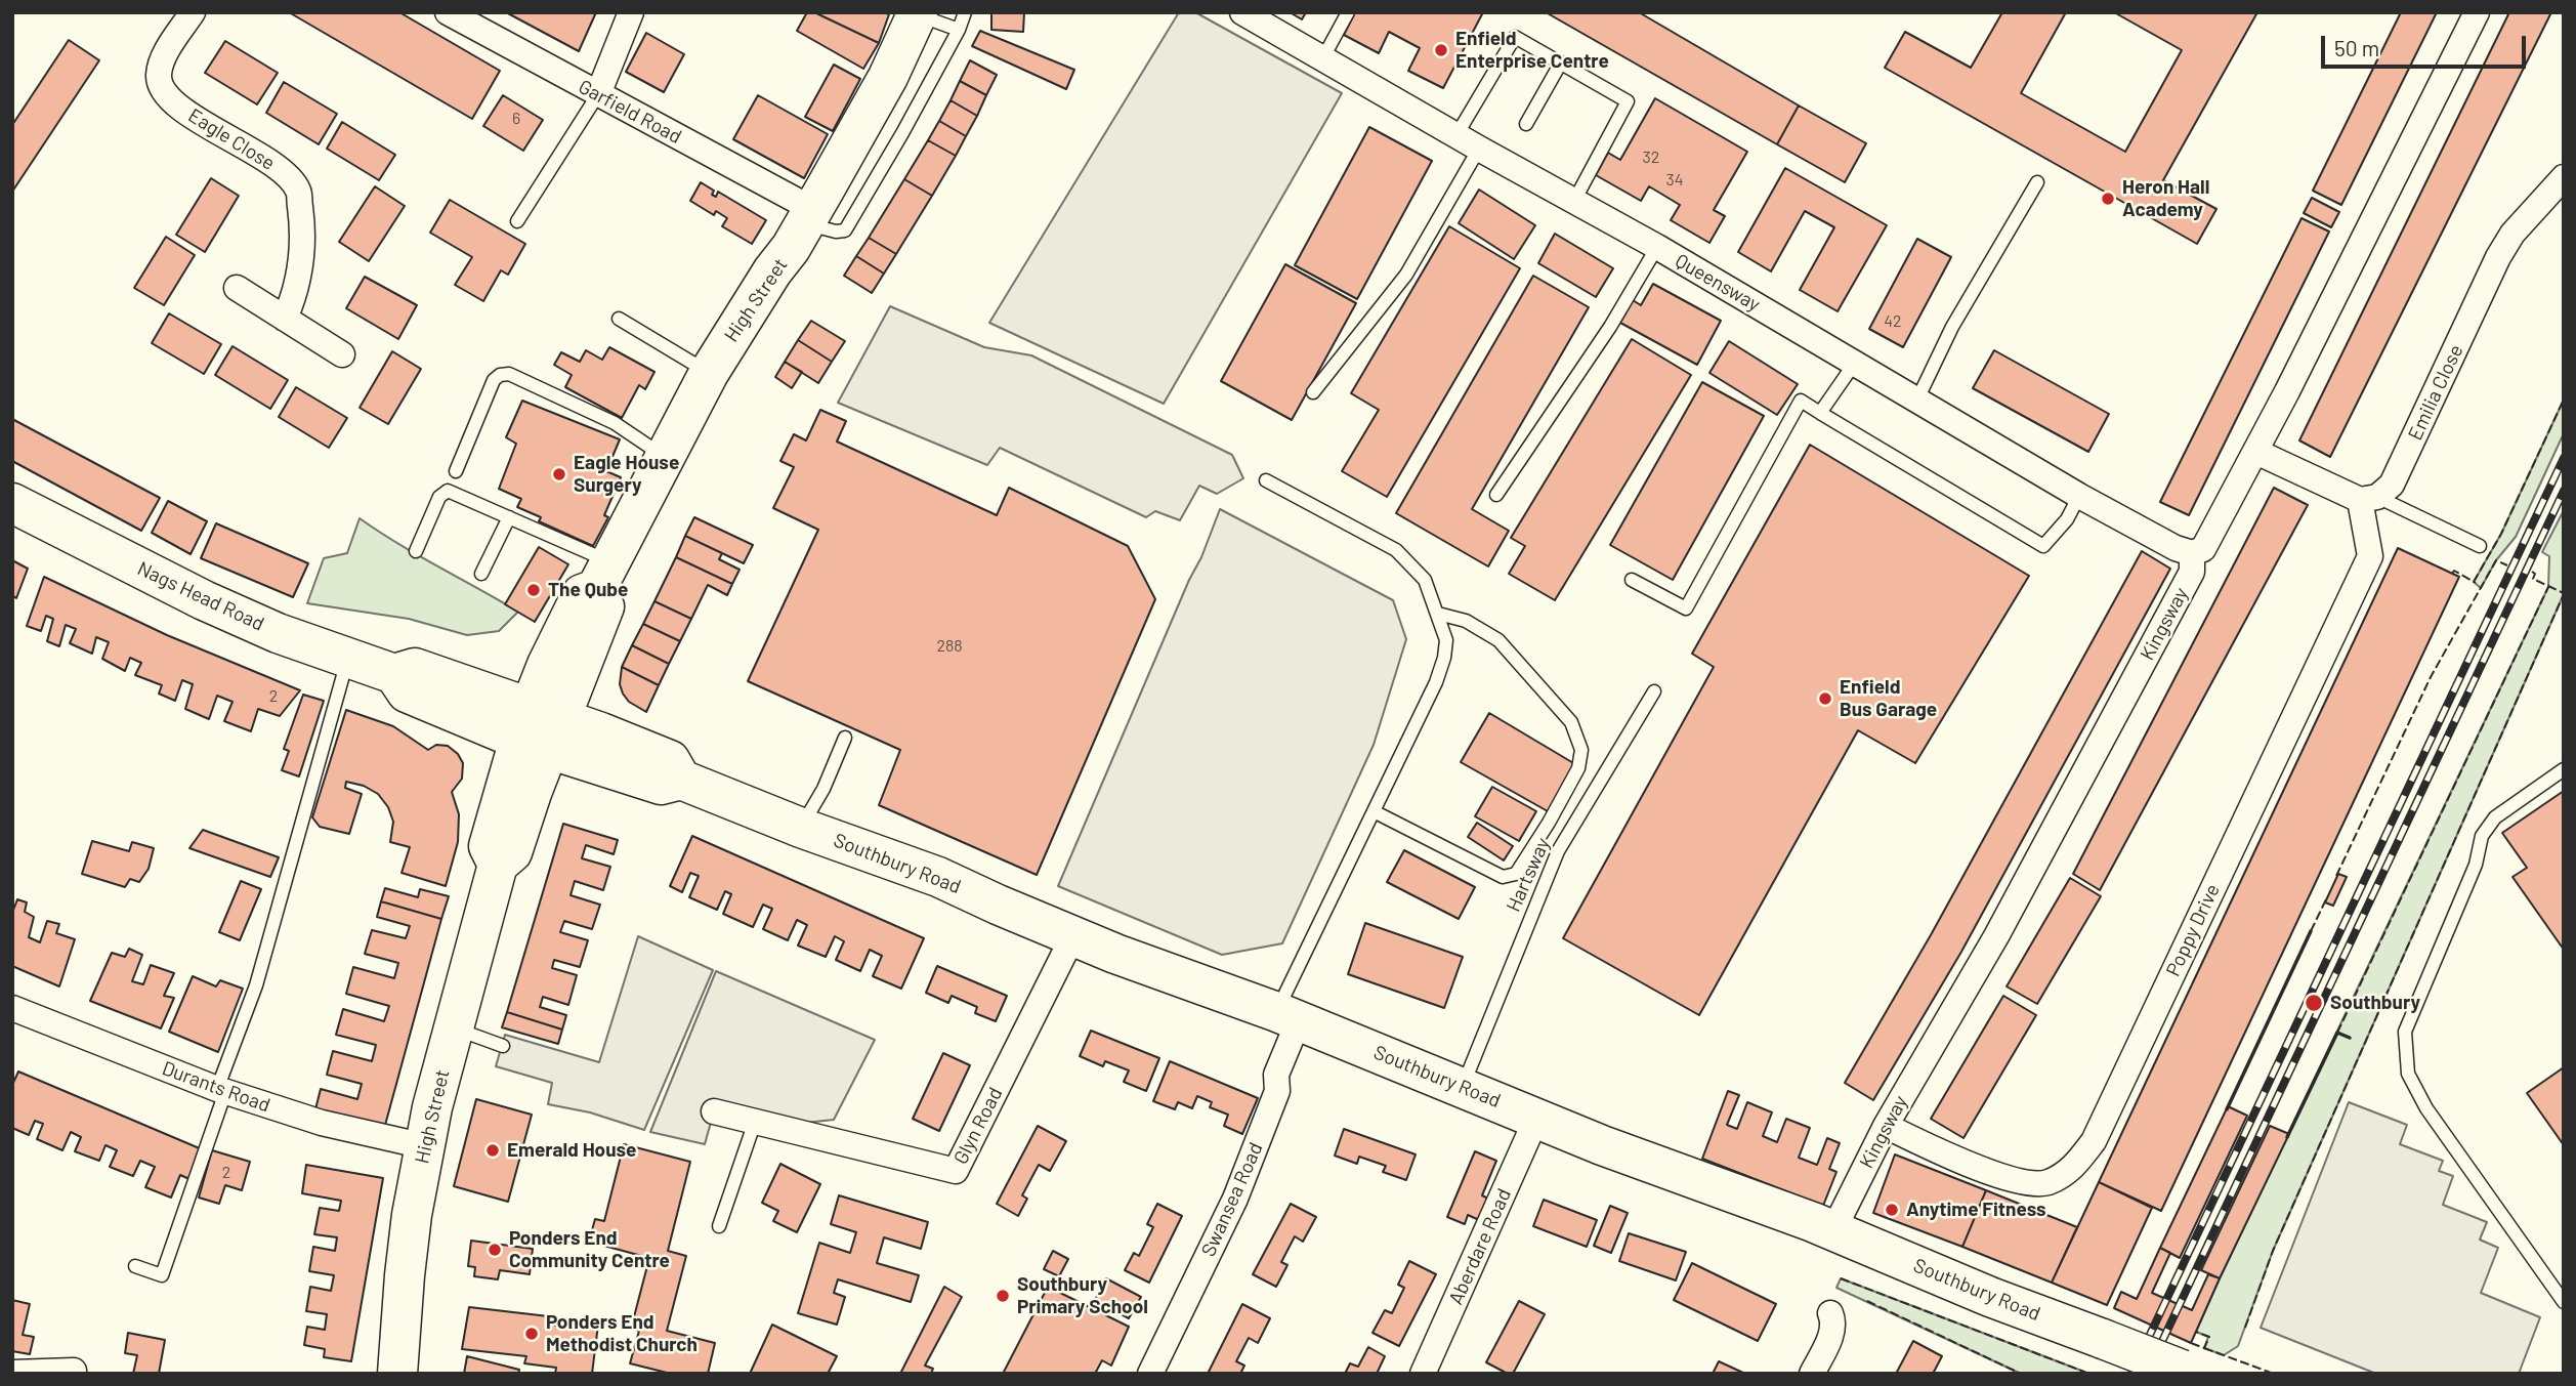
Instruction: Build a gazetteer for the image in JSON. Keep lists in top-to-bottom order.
{
  "streets": {
    "main road": ["High Street", "Nags Head Road", "Southbury Road"],
    "street": [
      "Garfield Road",
      "Eagle Close",
      "Queensway",
      "Emilia Close",
      "Kingsway",
      "Poppy Drive",
      "Durants Road",
      "Glyn Road",
      "Swansea Road",
      "Aberdare Road"
    ],
    "lane": ["Hartsway"]
  },
  "crossings": [
    ["Garfield Road", "High Street"],
    ["Queensway", "Kingsway"],
    ["High Street", "Nags Head Road"],
    ["High Street", "Southbury Road"],
    ["High Street", "Durants Road"],
    ["Emilia Close", "Poppy Drive"],
    ["Nags Head Road", "Southbury Road"],
    ["Kingsway", "Southbury Road"],
    ["Kingsway", "Poppy Drive"],
    ["Southbury Road", "Hartsway"],
    ["Southbury Road", "Glyn Road"],
    ["Southbury Road", "Swansea Road"],
    ["Southbury Road", "Aberdare Road"]
  ],
  "places": [
    "Enfield Enterprise Centre",
    "Heron Hall Academy",
    "Eagle House Surgery",
    "The Qube",
    "Enfield Bus Garage",
    "Southbury",
    "Emerald House",
    "Anytime Fitness",
    "Ponders End Community Centre",
    "Southbury Primary School",
    "Ponders End Methodist Church"
  ],
  "house_numbers": [
    "6",
    "32",
    "34",
    "42",
    "288",
    "2",
    "2"
  ],
  "scale_bar": "50 m"
}
